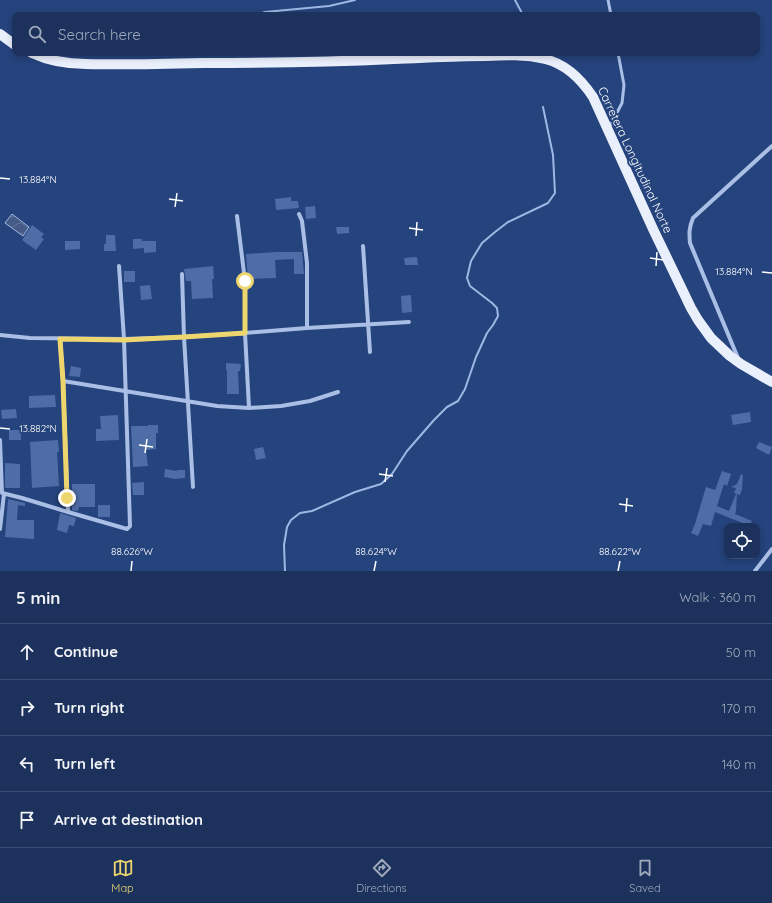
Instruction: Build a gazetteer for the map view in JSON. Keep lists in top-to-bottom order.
{
  "streets": {
    "main road": ["Carretera Longitudinal Norte"]
  },
  "page": {
    "search": "Search here",
    "heading": ["5 min", "Walk · 360 m"],
    "list": [
      ["Continue", "50 m"],
      ["Turn right", "170 m"],
      ["Turn left", "140 m"],
      "Arrive at destination"
    ],
    "nav": ["Map", "Directions", "Saved"]
  },
  "coordinates": [
    "13.884°N",
    "13.882°N",
    "88.626°W",
    "88.624°W",
    "88.622°W"
  ]
}
